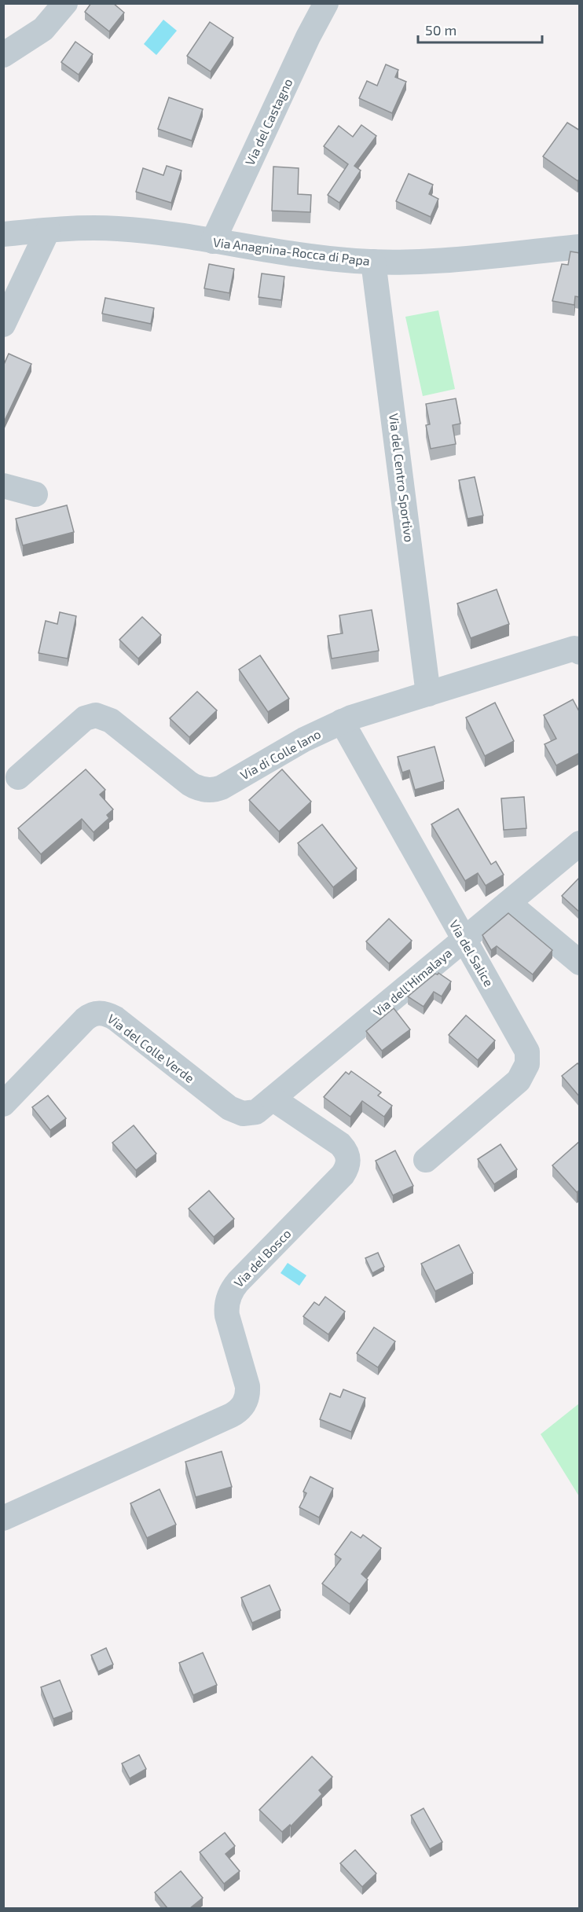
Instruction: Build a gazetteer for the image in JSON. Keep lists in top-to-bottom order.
{
  "streets": {
    "street": [
      "Via del Castagno",
      "Via Anagnina-Rocca di Papa",
      "Via del Centro Sportivo",
      "Via di Colle Iano",
      "Via del Salice",
      "Via dell'Himalaya",
      "Via del Colle Verde",
      "Via del Bosco"
    ]
  },
  "crossings": [
    ["Via del Castagno", "Via Anagnina-Rocca di Papa"],
    ["Via Anagnina-Rocca di Papa", "Via del Centro Sportivo"],
    ["Via del Centro Sportivo", "Via di Colle Iano"],
    ["Via di Colle Iano", "Via del Salice"],
    ["Via del Salice", "Via dell'Himalaya"],
    ["Via dell'Himalaya", "Via del Colle Verde"],
    ["Via dell'Himalaya", "Via del Bosco"]
  ],
  "scale_bar": "50 m"
}
